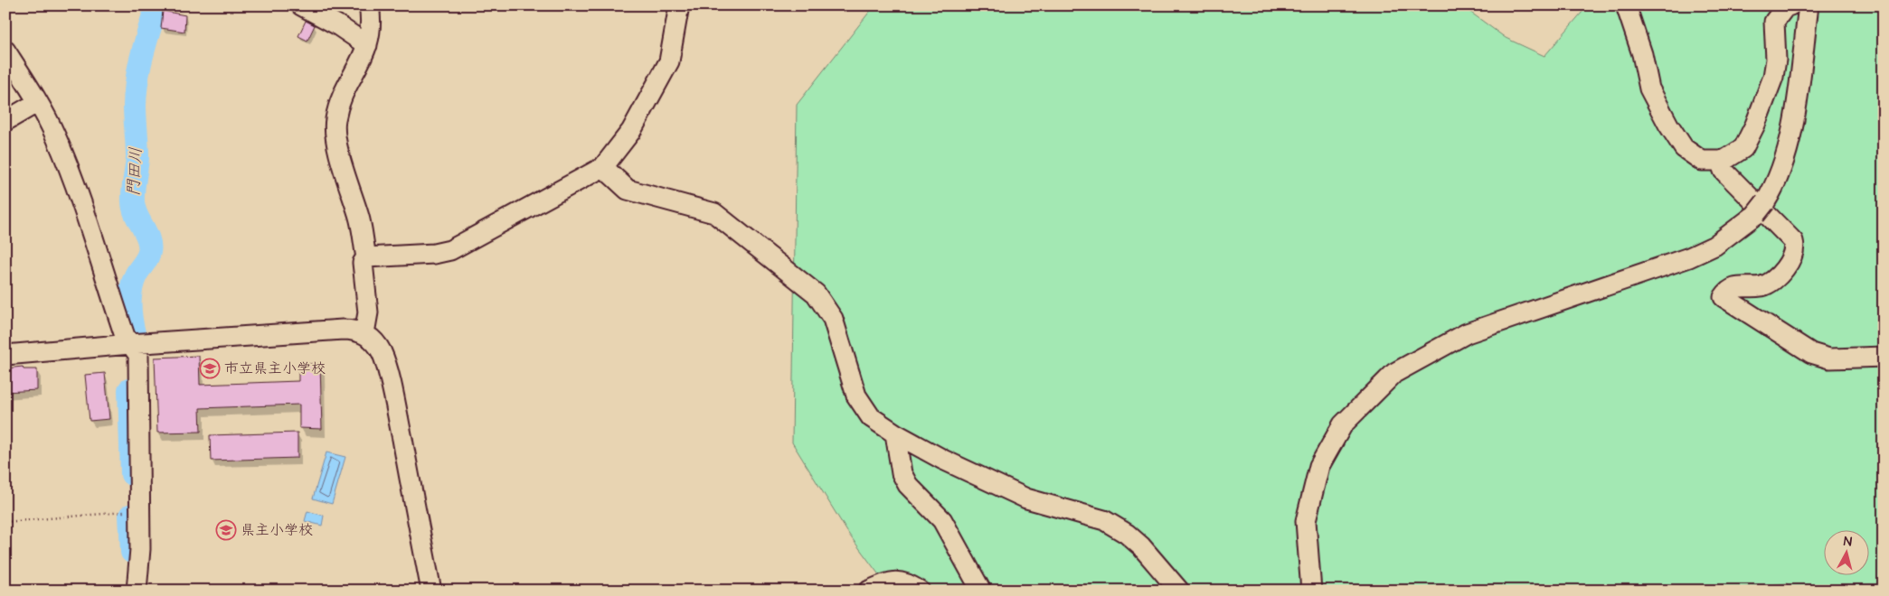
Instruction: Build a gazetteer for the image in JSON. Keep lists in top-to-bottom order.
{
  "water": ["門田川"],
  "places": {
    "school or university": ["市立県主小学校", "県主小学校"]
  },
  "north": "top"
}
